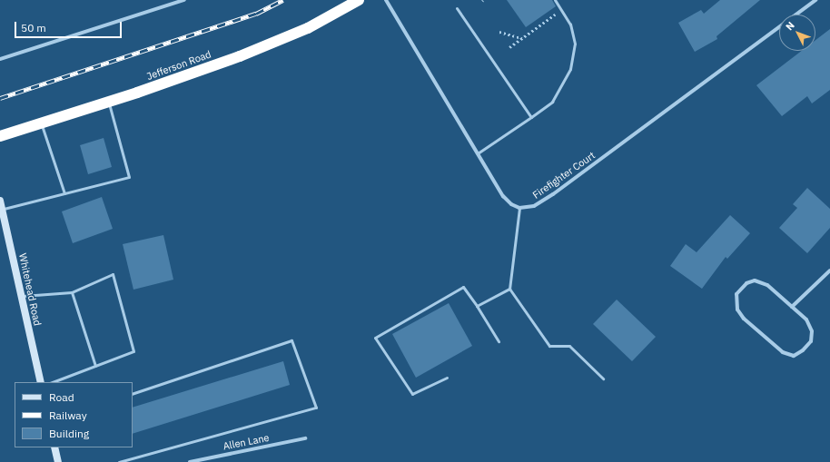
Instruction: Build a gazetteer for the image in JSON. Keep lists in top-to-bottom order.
{
  "streets": {
    "highway": ["Jefferson Road"],
    "main road": ["Whitehead Road"],
    "street": ["Firefighter Court", "Allen Lane"]
  },
  "legend": ["Road", "Railway", "Building"],
  "scale_bar": "50 m",
  "north": "top left"
}
